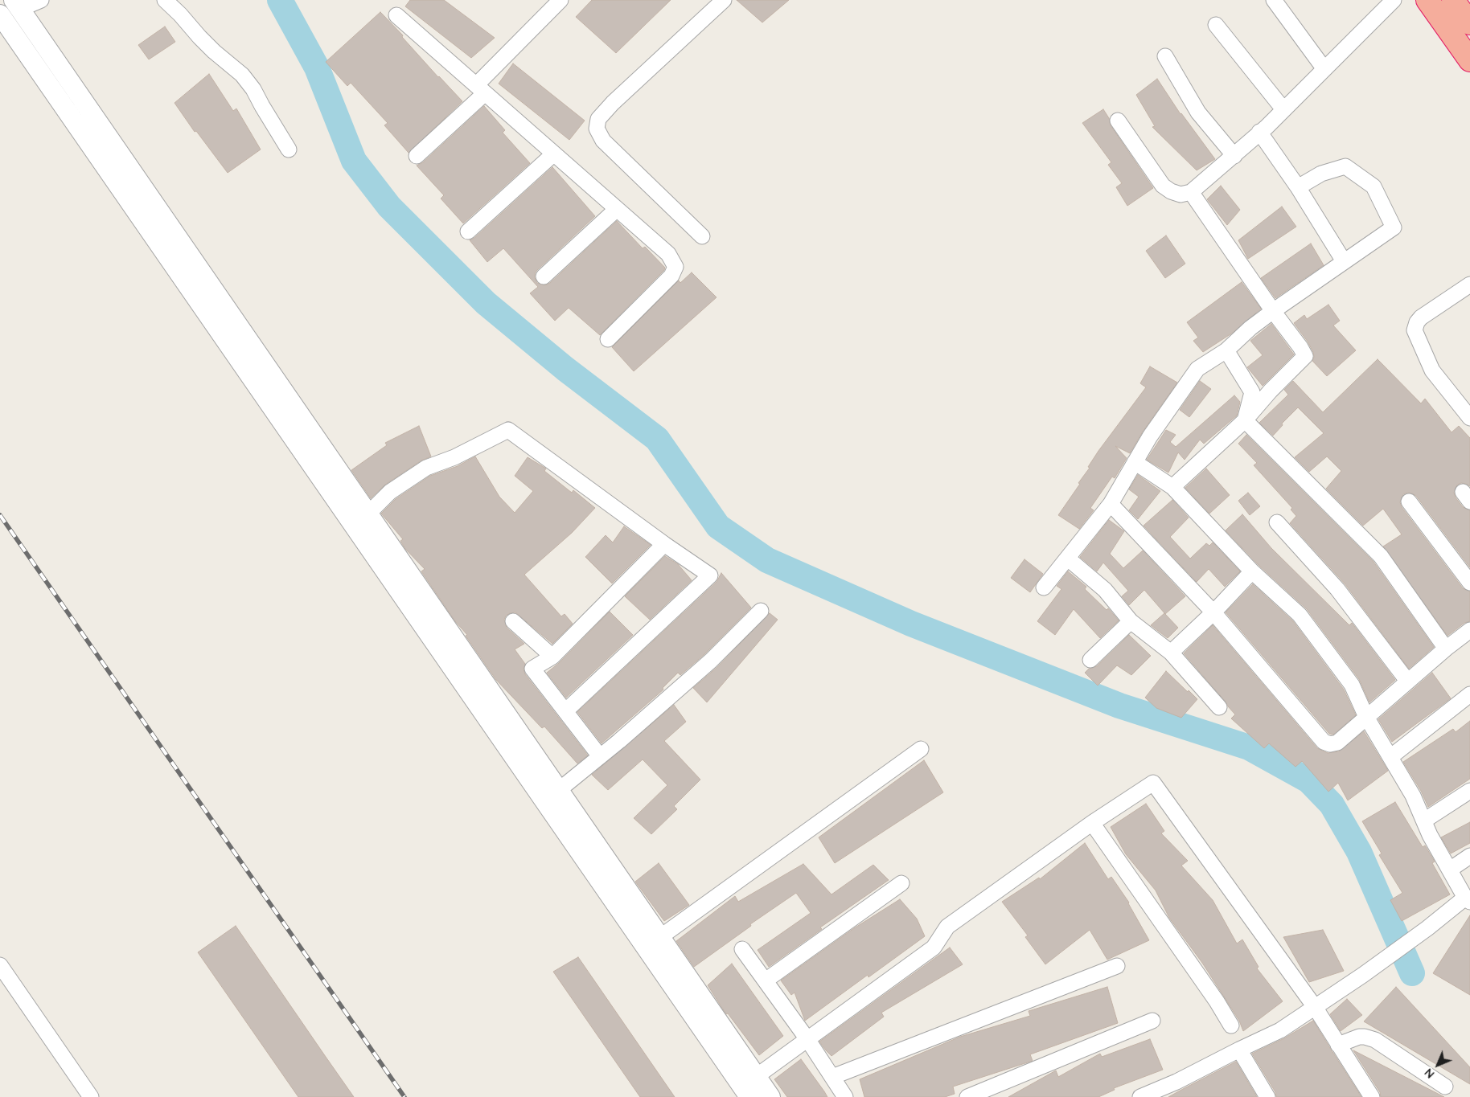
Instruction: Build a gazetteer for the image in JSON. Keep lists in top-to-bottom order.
{
  "north": "bottom left"
}
